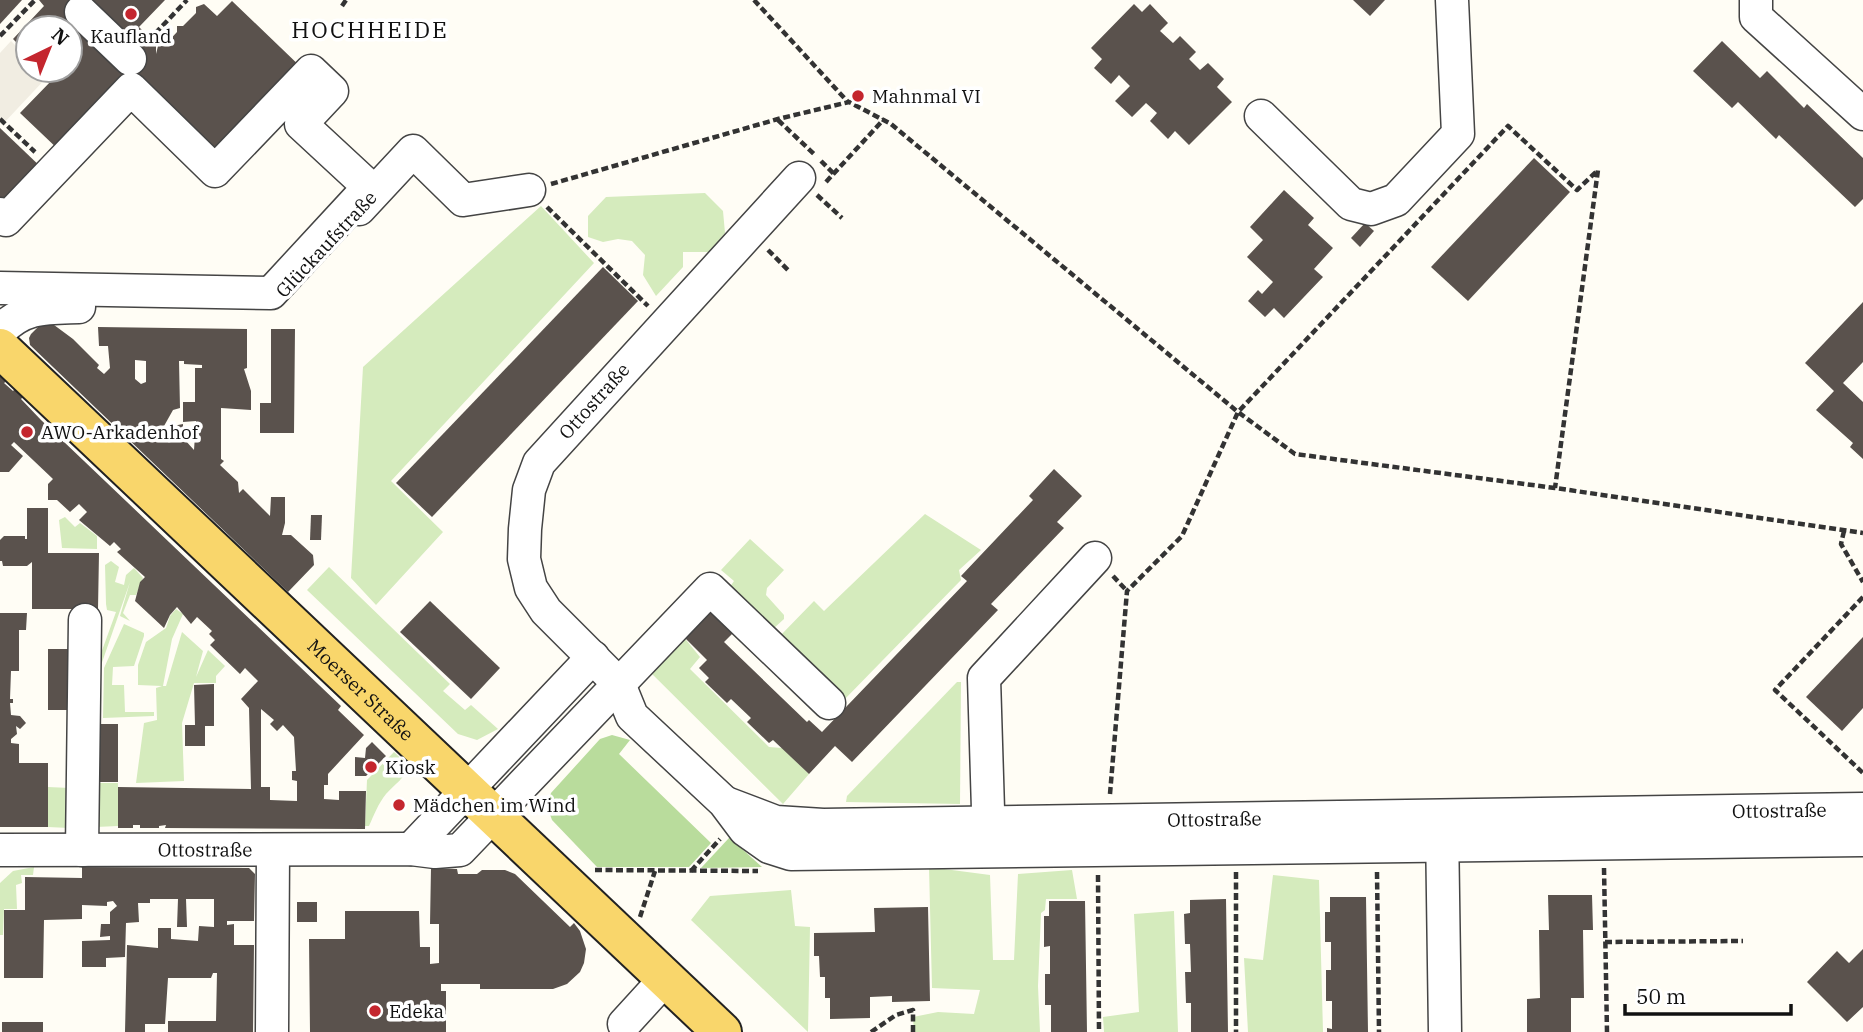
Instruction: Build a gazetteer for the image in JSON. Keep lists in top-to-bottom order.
{
  "streets": {
    "main road": ["Moerser Straße"],
    "street": ["Glückaufstraße", "Ottostraße"]
  },
  "crossings": [
    ["Ottostraße", "Moerser Straße"]
  ],
  "districts": ["HOCHHEIDE"],
  "places": [
    "Kaufland",
    "Mahnmal VI",
    "AWO-Arkadenhof",
    "Kiosk",
    "Mädchen im Wind",
    "Edeka"
  ],
  "scale_bar": "50 m",
  "north": "top right"
}
